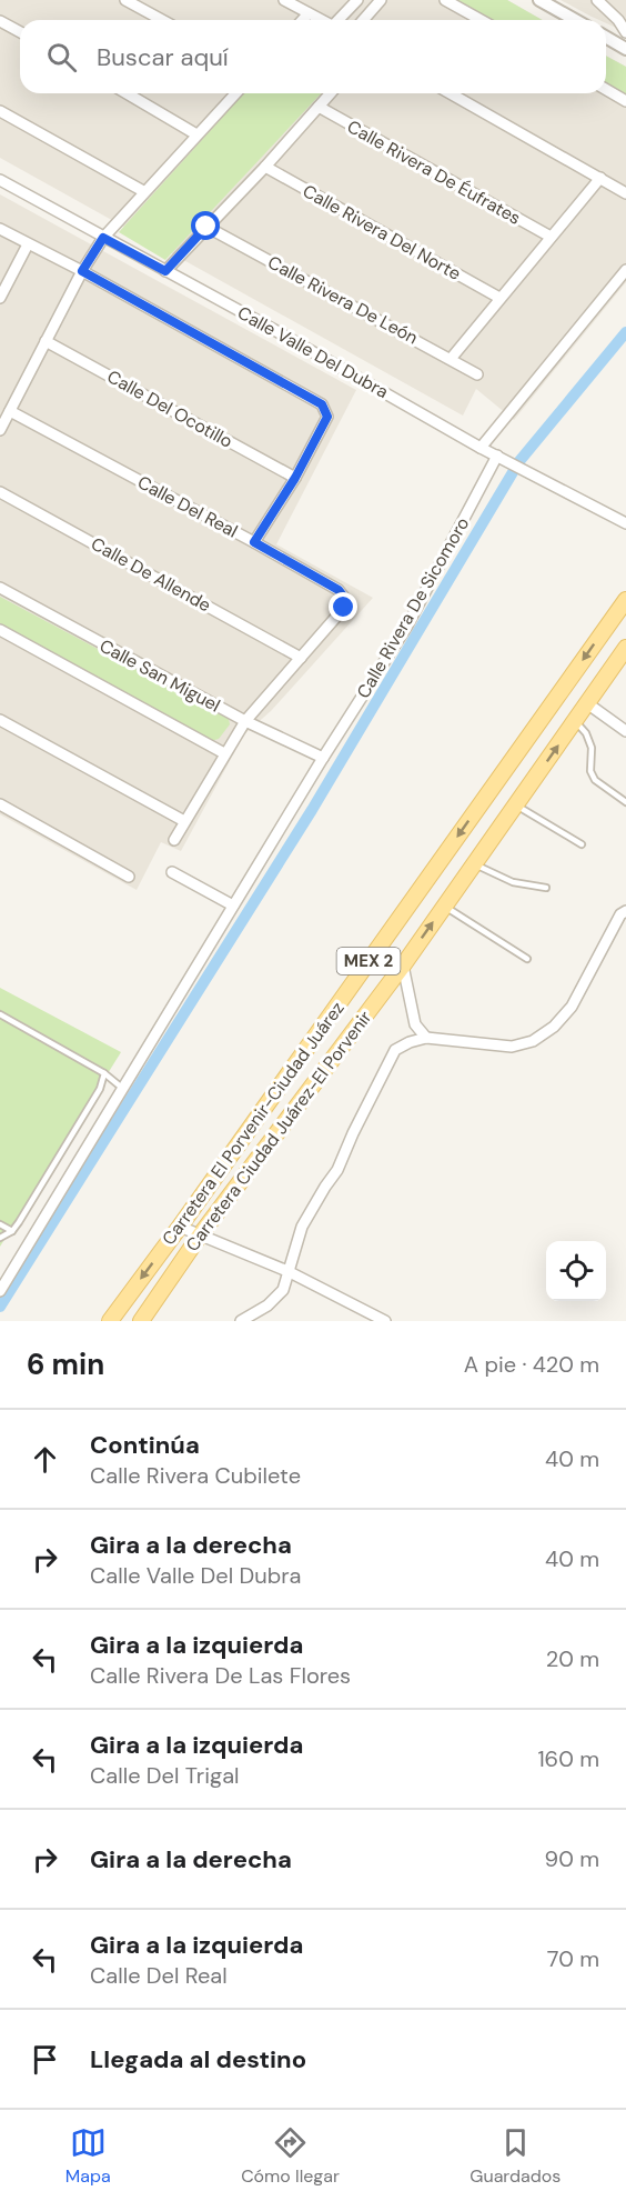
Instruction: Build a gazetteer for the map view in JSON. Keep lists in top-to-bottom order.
{
  "streets": {
    "main road": ["MEX 2", "Carretera El Porvenir-Ciudad Juárez", "Carretera Ciudad Juárez-El Porvenir"],
    "street": [
      "Calle Rivera De Éufrates",
      "Calle Rivera Del Norte",
      "Calle Rivera De León",
      "Calle Valle Del Dubra",
      "Calle Del Ocotillo",
      "Calle Del Real",
      "Calle De Allende",
      "Calle Rivera De Sicomoro",
      "Calle San Miguel"
    ]
  },
  "crossings": [
    ["Calle Valle Del Dubra", "Calle Rivera De Sicomoro"],
    ["Calle Del Real", "Calle De Allende"],
    ["Calle Del Real", "Calle San Miguel"],
    ["Calle Rivera De Sicomoro", "Calle San Miguel"]
  ],
  "one_way": ["Carretera El Porvenir-Ciudad Juárez"],
  "page": {
    "search": "Buscar aquí",
    "heading": ["6 min", "A pie · 420 m"],
    "list": [
      ["Continúa", "Calle Rivera Cubilete", "40 m"],
      ["Gira a la derecha", "Calle Valle Del Dubra", "40 m"],
      ["Gira a la izquierda", "Calle Rivera De Las Flores", "20 m"],
      ["Gira a la izquierda", "Calle Del Trigal", "160 m"],
      ["Gira a la derecha", "90 m"],
      ["Gira a la izquierda", "Calle Del Real", "70 m"],
      "Llegada al destino"
    ],
    "nav": ["Mapa", "Cómo llegar", "Guardados"]
  }
}
